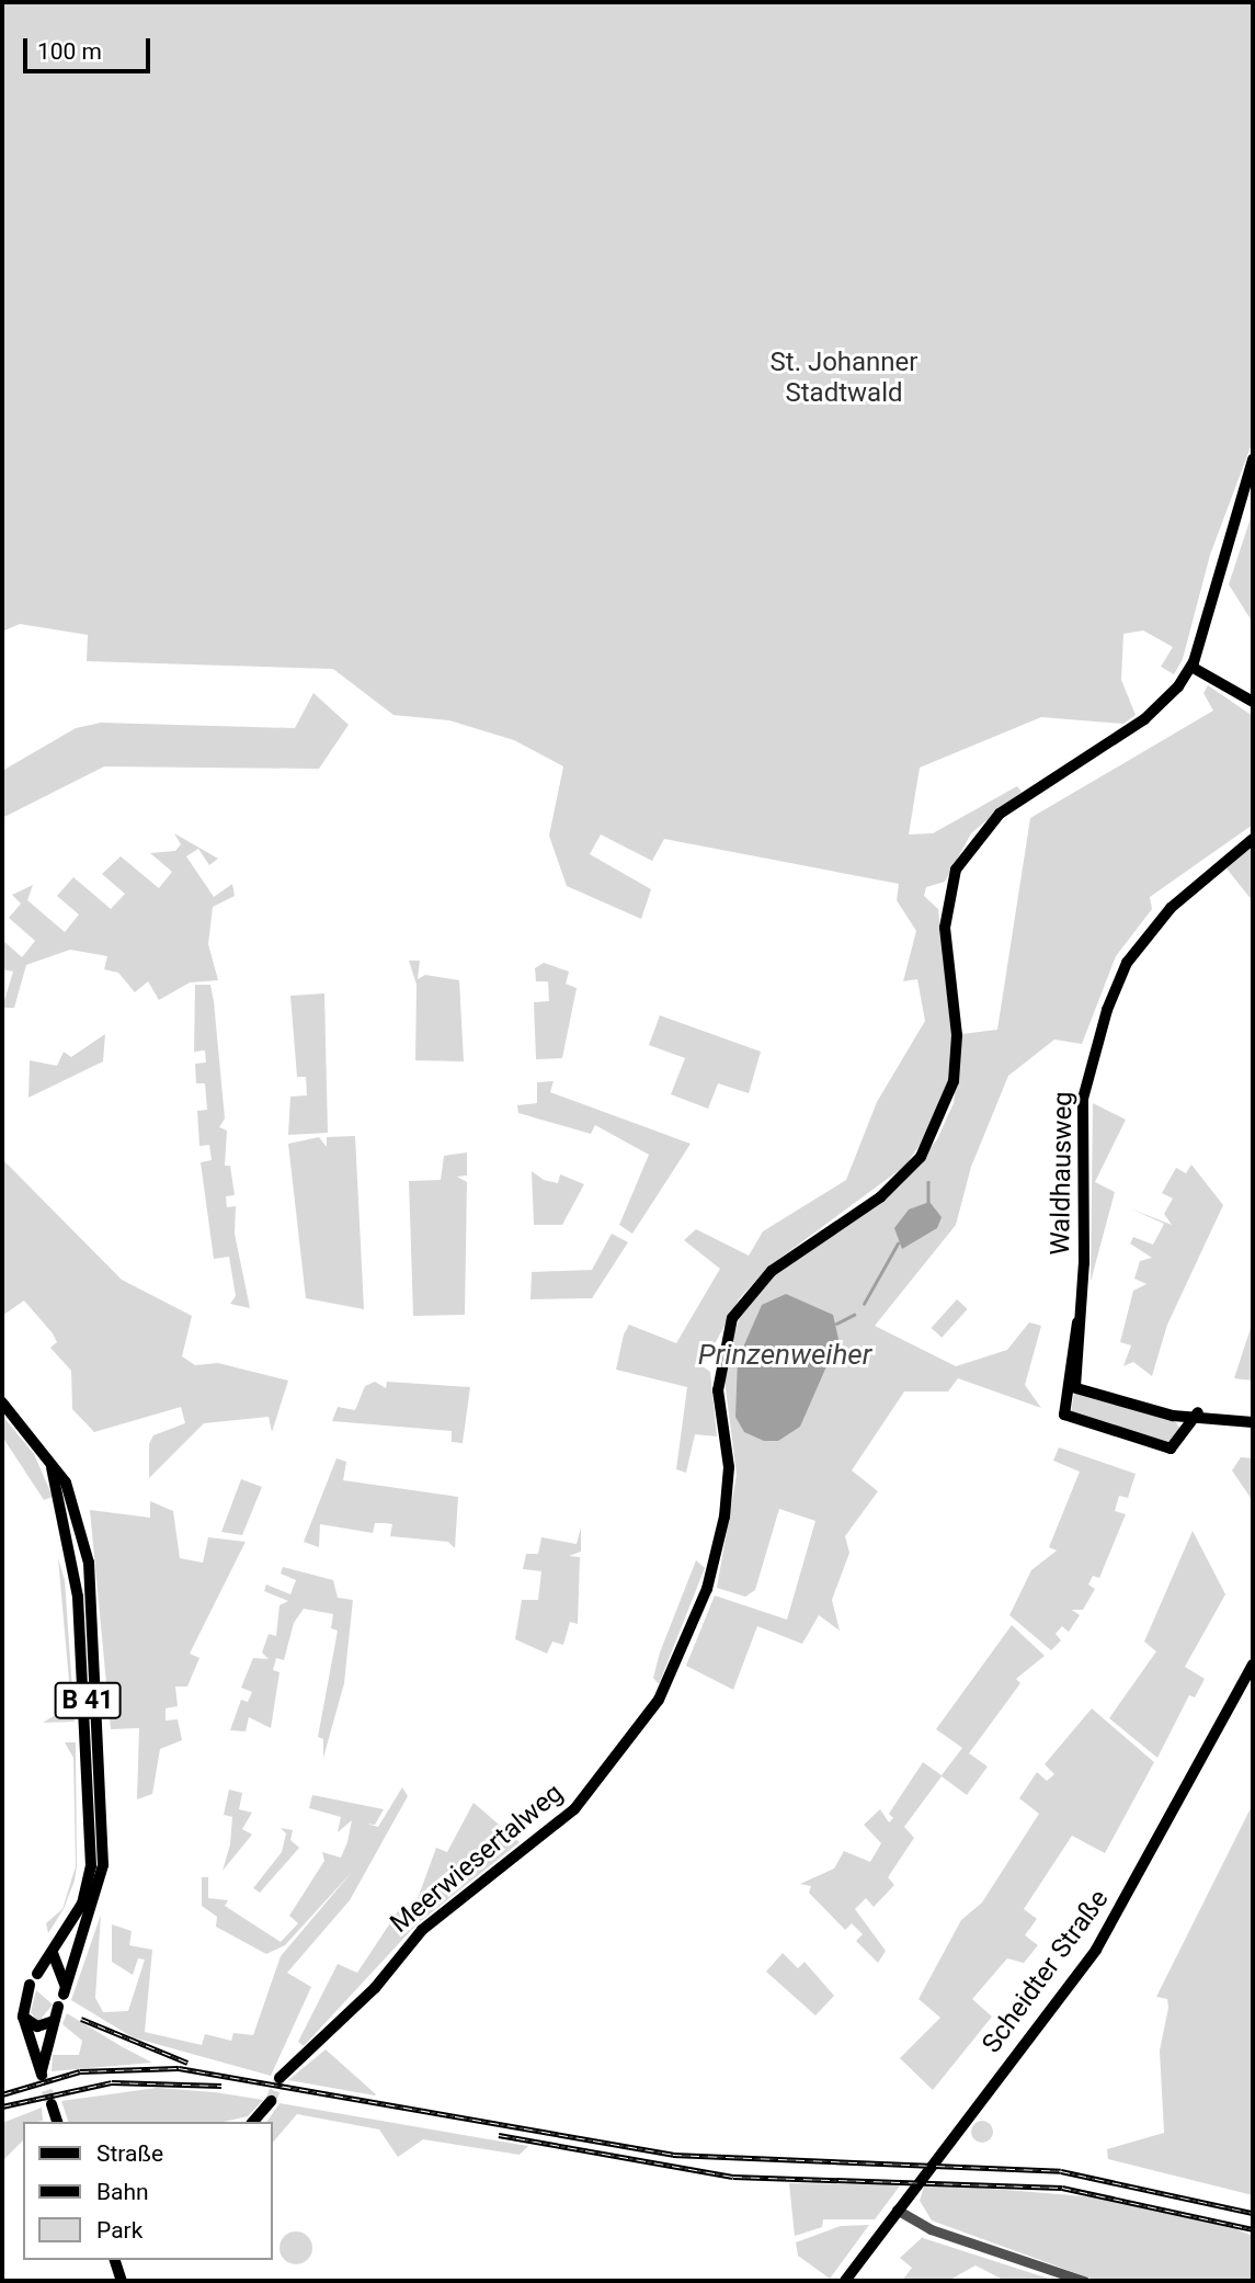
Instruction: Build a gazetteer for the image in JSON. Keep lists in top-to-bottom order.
{
  "streets": {
    "main road": [
      "Waldhausweg",
      "B 41",
      "Meerwiesertalweg",
      "Scheidter Straße"
    ]
  },
  "water": ["Prinzenweiher"],
  "parks": ["St. Johanner Stadtwald"],
  "legend": ["Straße", "Bahn", "Park"],
  "scale_bar": "100 m"
}
